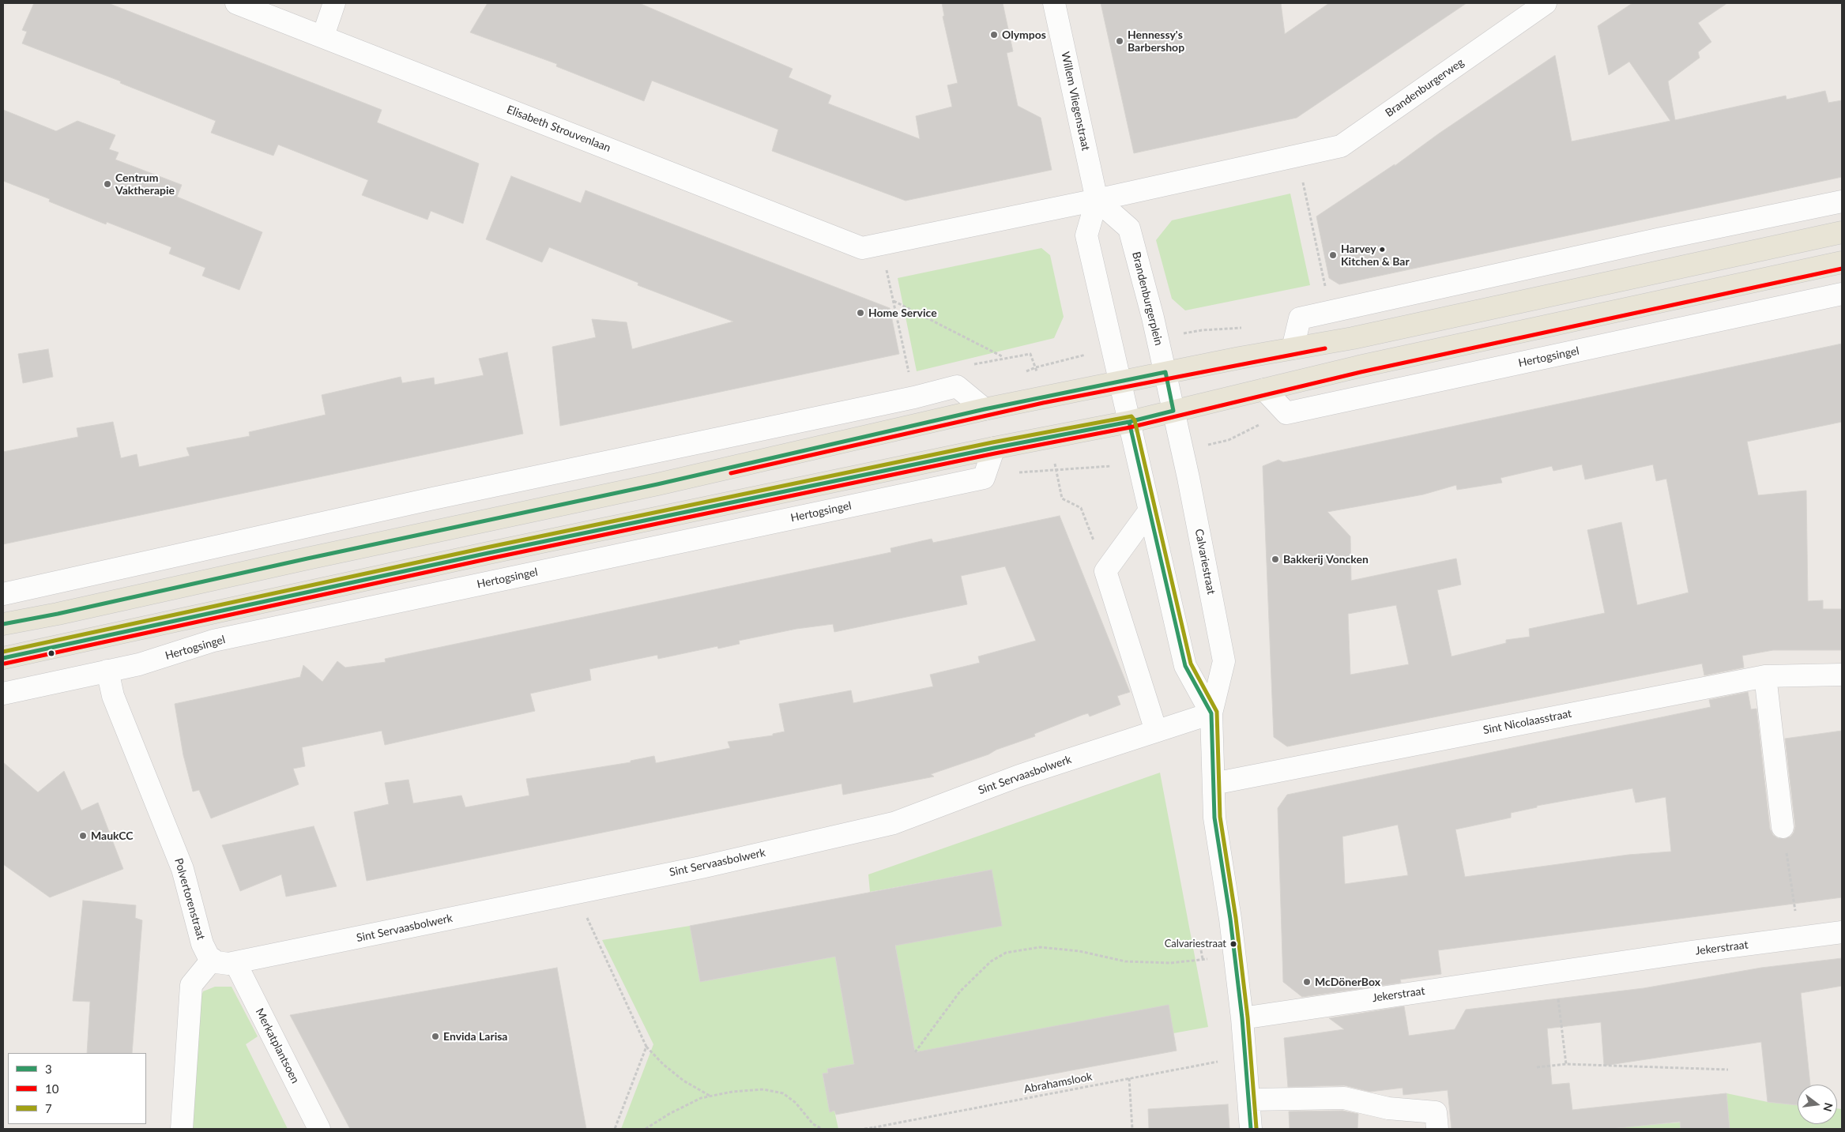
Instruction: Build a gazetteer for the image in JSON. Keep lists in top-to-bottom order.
{
  "streets": {
    "street": [
      "Brandenburgerweg",
      "Willem Vliegenstraat",
      "Elisabeth Strouvenlaan",
      "Brandenburgerplein",
      "Hertogsingel",
      "Calvariestraat",
      "Sint Nicolaasstraat",
      "Sint Servaasbolwerk",
      "Polvertorenstraat",
      "Jekerstraat",
      "Merkatplantsoen"
    ],
    "path": ["Abrahamslook"]
  },
  "crossings": [
    ["Willem Vliegenstraat", "Brandenburgerplein"],
    ["Brandenburgerplein", "Calvariestraat"],
    ["Hertogsingel", "Polvertorenstraat"],
    ["Calvariestraat", "Sint Nicolaasstraat"],
    ["Calvariestraat", "Sint Servaasbolwerk"],
    ["Calvariestraat", "Jekerstraat"],
    ["Calvariestraat", "Abrahamslook"],
    ["Sint Servaasbolwerk", "Polvertorenstraat"],
    ["Sint Servaasbolwerk", "Merkatplantsoen"]
  ],
  "places": [
    "Olympos",
    "Hennessy's Barbershop",
    "Centrum Vaktherapie",
    "Harvey • Kitchen & Bar",
    "Home Service",
    "Bakkerij Voncken",
    "MaukCC",
    "Calvariestraat",
    "McDönerBox",
    "Envida Larisa"
  ],
  "lines": ["transit line 10", "transit line 3", "transit line 7"],
  "legend": ["3", "10", "7"],
  "north": "right"
}
